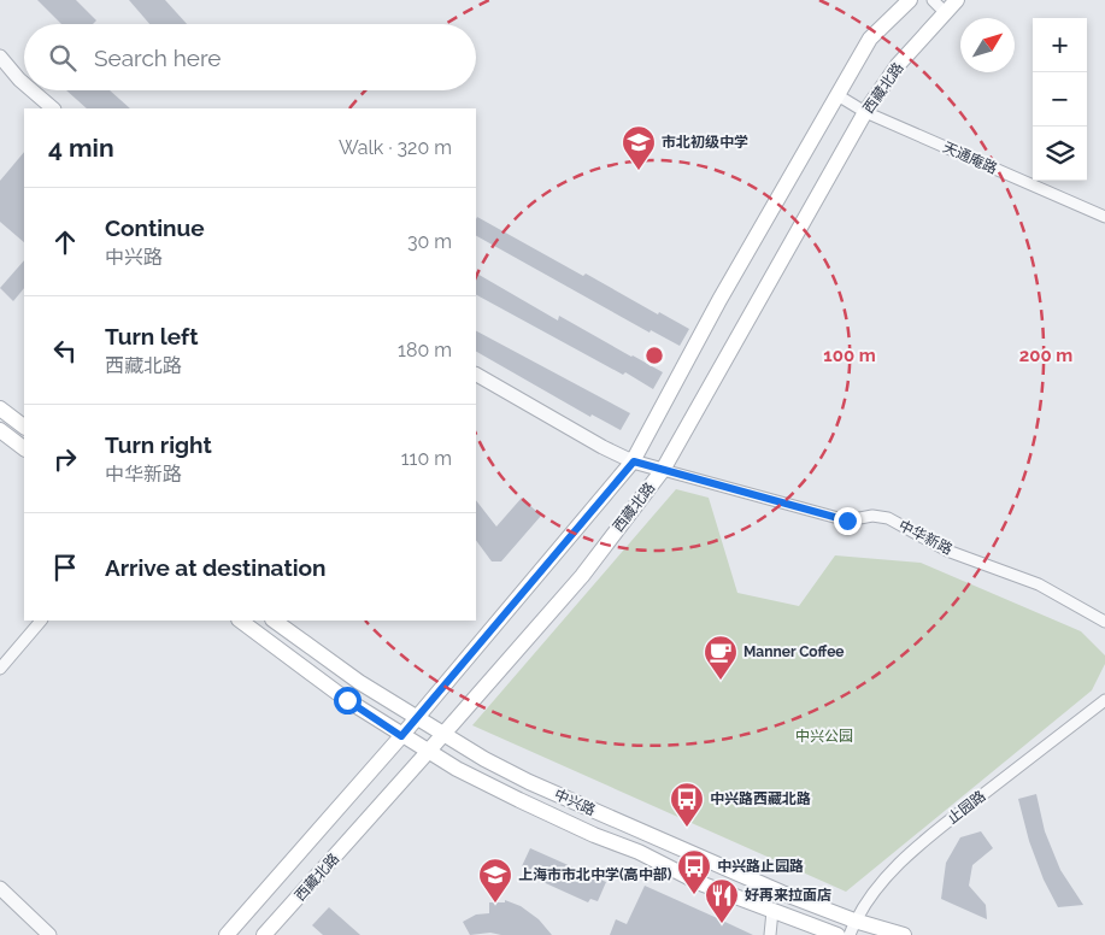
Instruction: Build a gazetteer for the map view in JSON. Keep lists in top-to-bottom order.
{
  "streets": {
    "main road": ["西藏北路", "中兴路"],
    "street": ["天通庵路", "中华新路", "止园路"]
  },
  "crossings": [
    ["西藏北路", "天通庵路"],
    ["西藏北路", "中华新路"],
    ["西藏北路", "中兴路"],
    ["中兴路", "止园路"]
  ],
  "parks": ["中兴公园"],
  "places": {
    "school or university": ["市北初级中学", "上海市市北中学(高中部)"],
    "cafe": ["Manner Coffee"],
    "bus stop": ["中兴路西藏北路", "中兴路止园路"],
    "restaurant": ["好再来拉面店"]
  },
  "north": "top right",
  "page": {
    "map_buttons": ["+", "−"],
    "search": "Search here",
    "heading": ["4 min", "Walk · 320 m"],
    "list": [
      ["Continue", "中兴路", "30 m"],
      ["Turn left", "西藏北路", "180 m"],
      ["Turn right", "中华新路", "110 m"],
      "Arrive at destination"
    ]
  },
  "rings": ["100 m", "200 m"]
}
